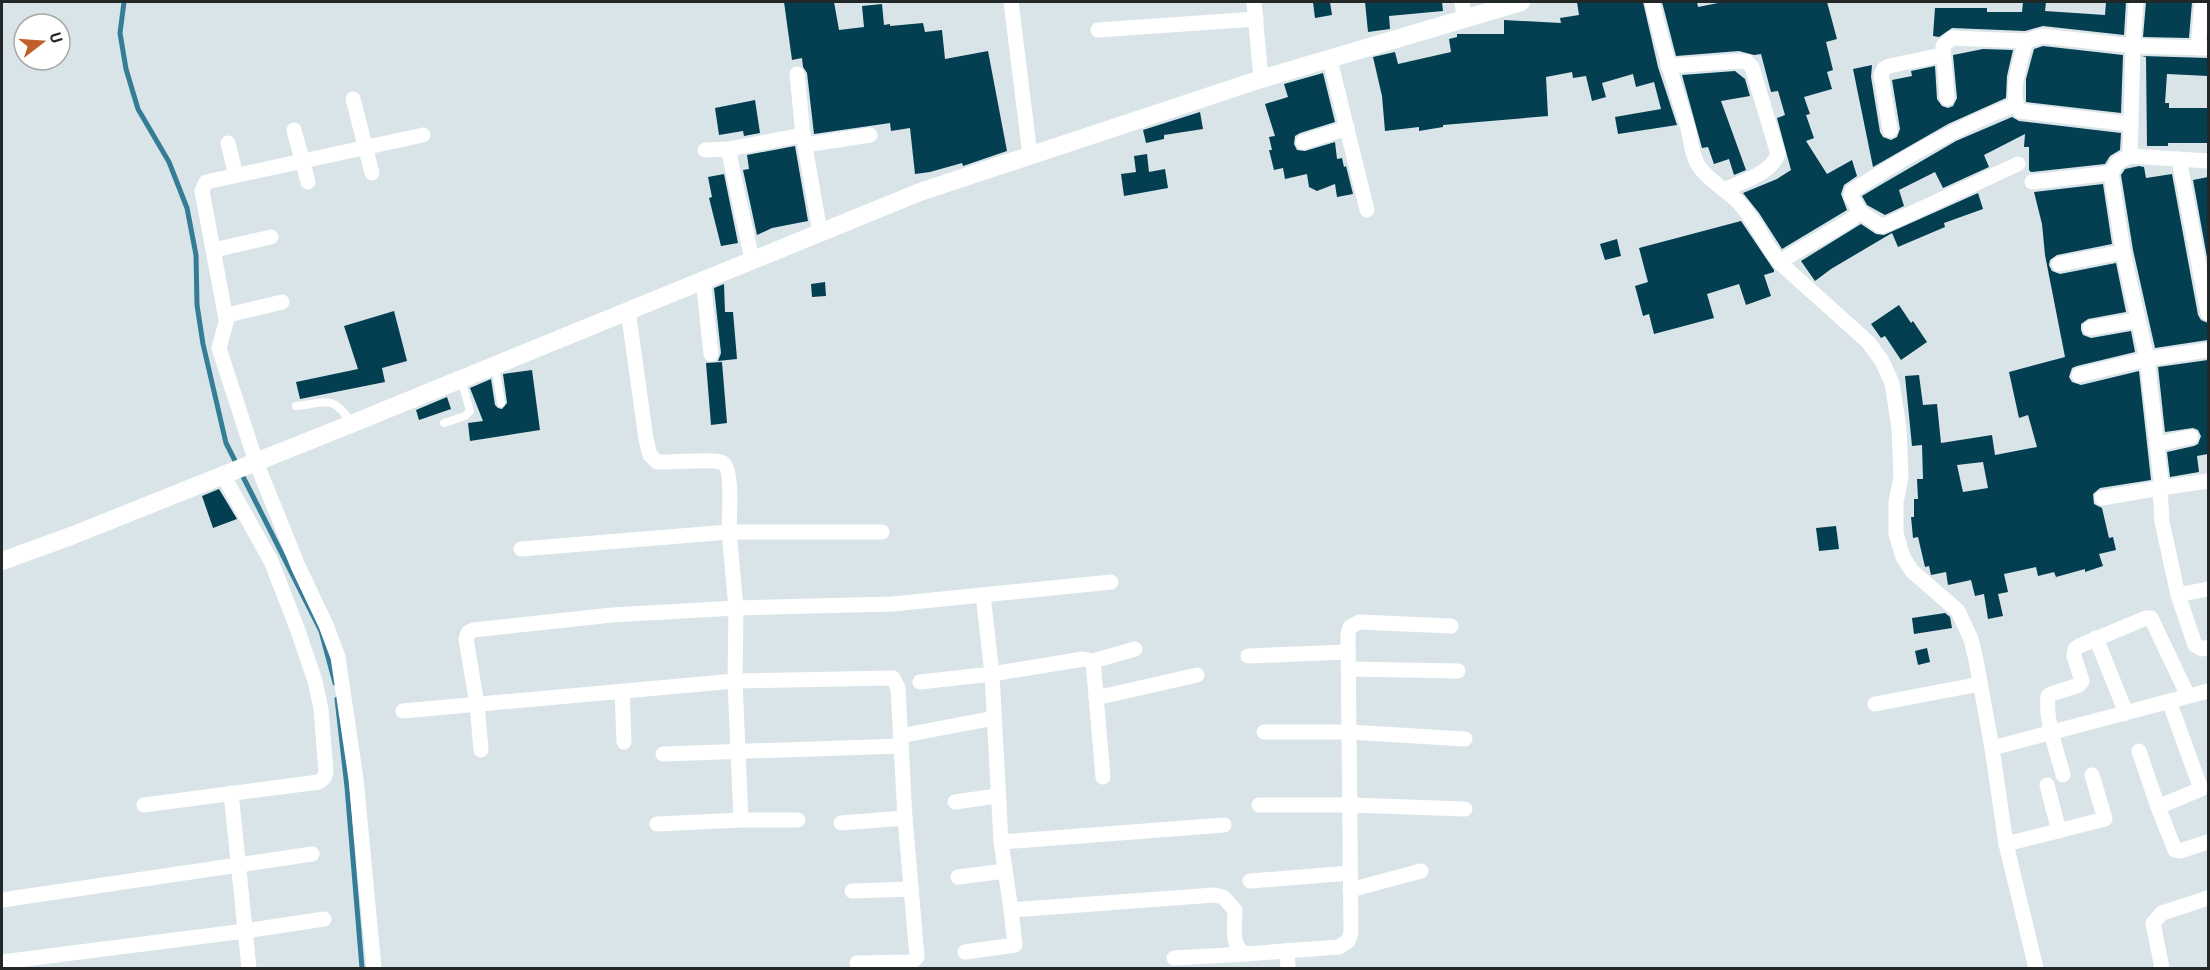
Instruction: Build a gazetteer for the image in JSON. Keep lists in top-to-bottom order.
{
  "north": "right"
}
